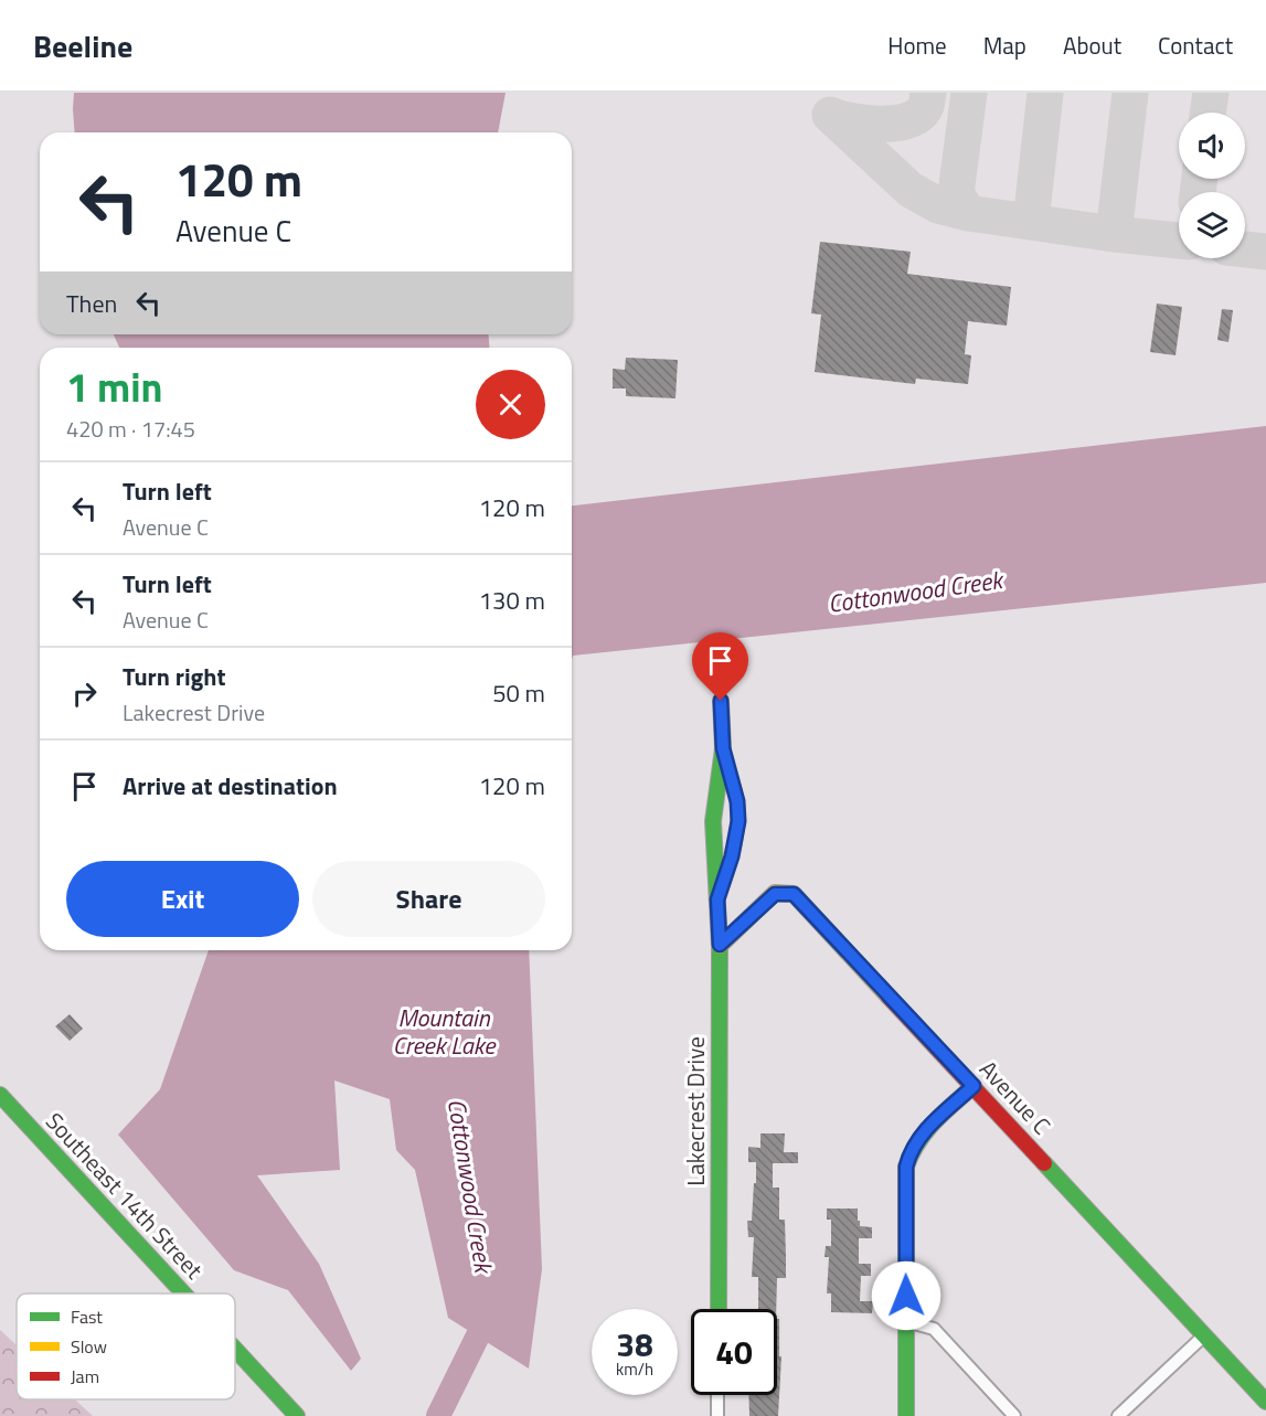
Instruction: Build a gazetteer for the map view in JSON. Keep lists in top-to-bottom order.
{
  "streets": {
    "street": ["Avenue C", "Lakecrest Drive", "Southeast 14th Street"]
  },
  "crossings": [
    ["Avenue C", "Lakecrest Drive"]
  ],
  "water": ["Cottonwood Creek", "Mountain Creek Lake"],
  "legend": ["Fast", "Slow", "Jam"],
  "page": {
    "header": "Beeline",
    "nav": [
      "Home",
      "Map",
      "About",
      "Contact"
    ],
    "turn": ["120 m", "Avenue C"],
    "then": "Then",
    "heading": ["1 min", "420 m · 17:45"],
    "list": [
      {
        "name": "Turn left",
        "note": "Avenue C",
        "value": "120 m"
      },
      {
        "name": "Turn left",
        "note": "Avenue C",
        "value": "130 m"
      },
      {
        "name": "Turn right",
        "note": "Lakecrest Drive",
        "value": "50 m"
      },
      {
        "name": "Arrive at destination",
        "value": "120 m"
      }
    ],
    "buttons": ["Exit", "Share"],
    "speed": "38 km/h",
    "limit": "40"
  }
}
